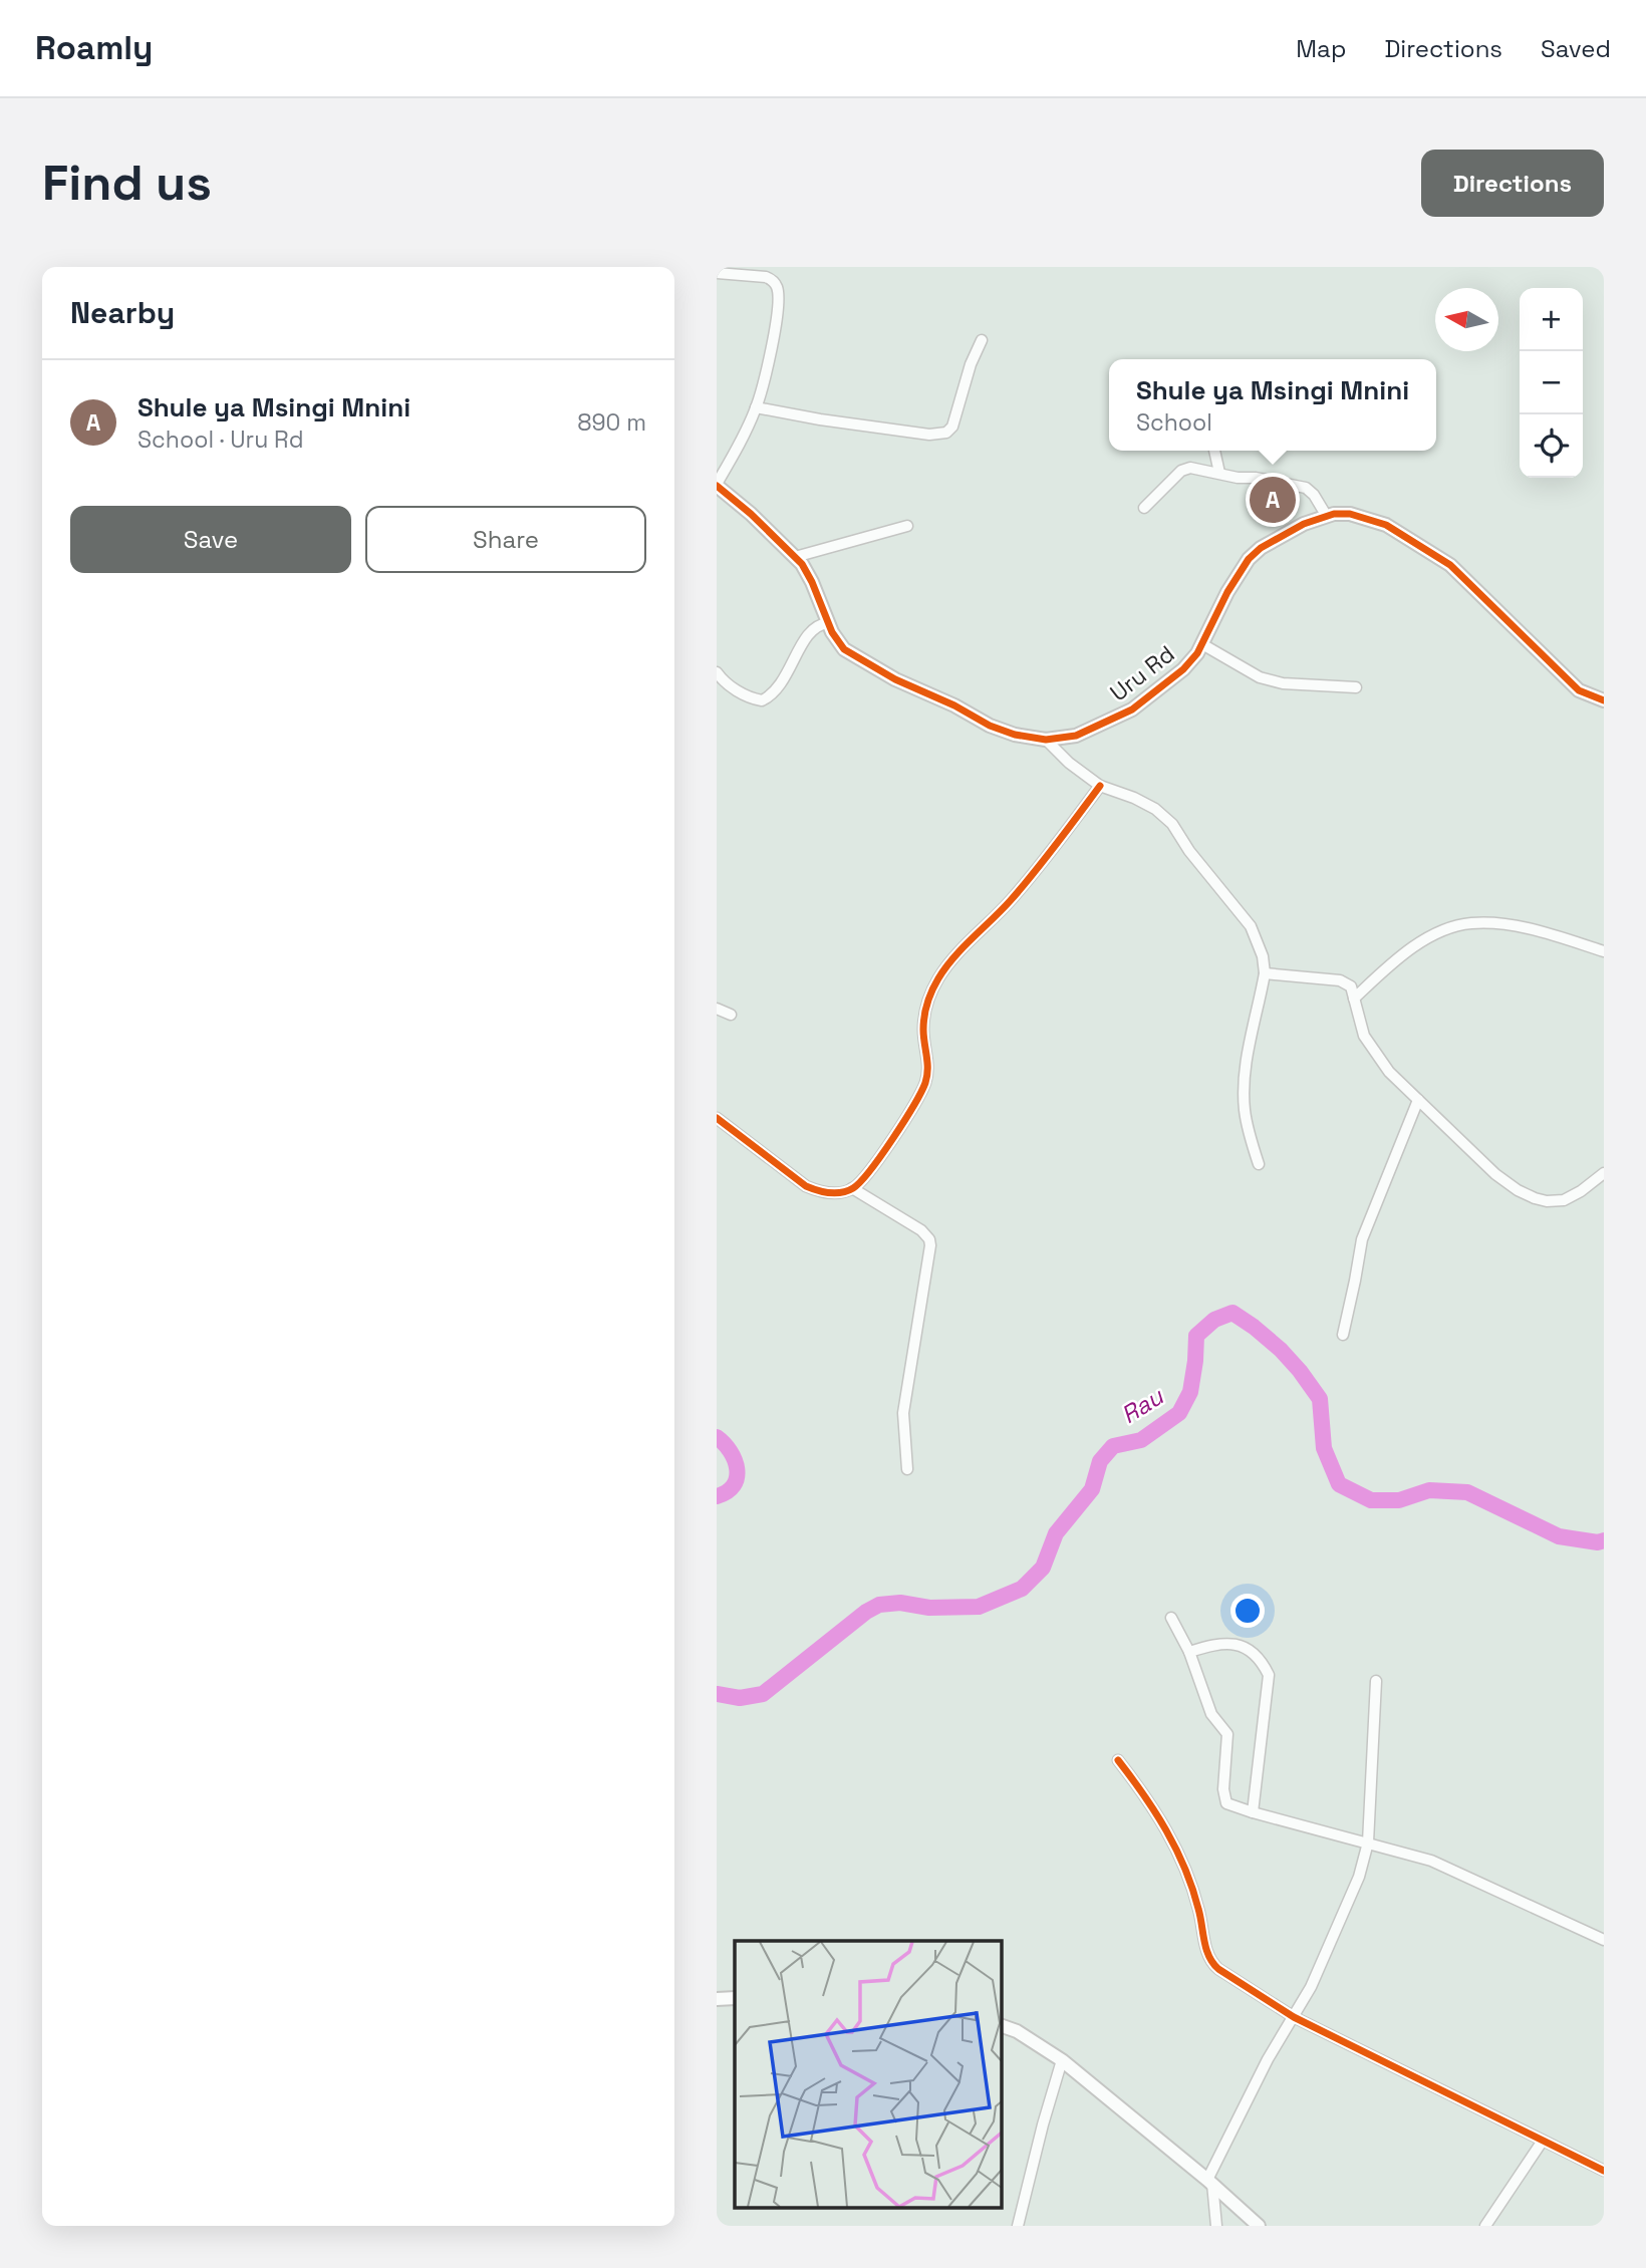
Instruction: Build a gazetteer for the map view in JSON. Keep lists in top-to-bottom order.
{
  "streets": {
    "street": ["Uru Rd"]
  },
  "water": ["Rau"],
  "north": "left",
  "page": {
    "header": "Roamly",
    "nav": ["Map", "Directions", "Saved"],
    "buttons": [
      "Directions",
      ["Save", "Share"]
    ],
    "title": "Find us",
    "heading": "Nearby",
    "map_buttons": ["+", "−"],
    "list": [
      {
        "mark": "A",
        "name": "Shule ya Msingi Mnini",
        "note": "School · Uru Rd",
        "value": "890 m"
      }
    ],
    "popup": ["Shule ya Msingi Mnini", "School"],
    "pins": "A"
  }
}
